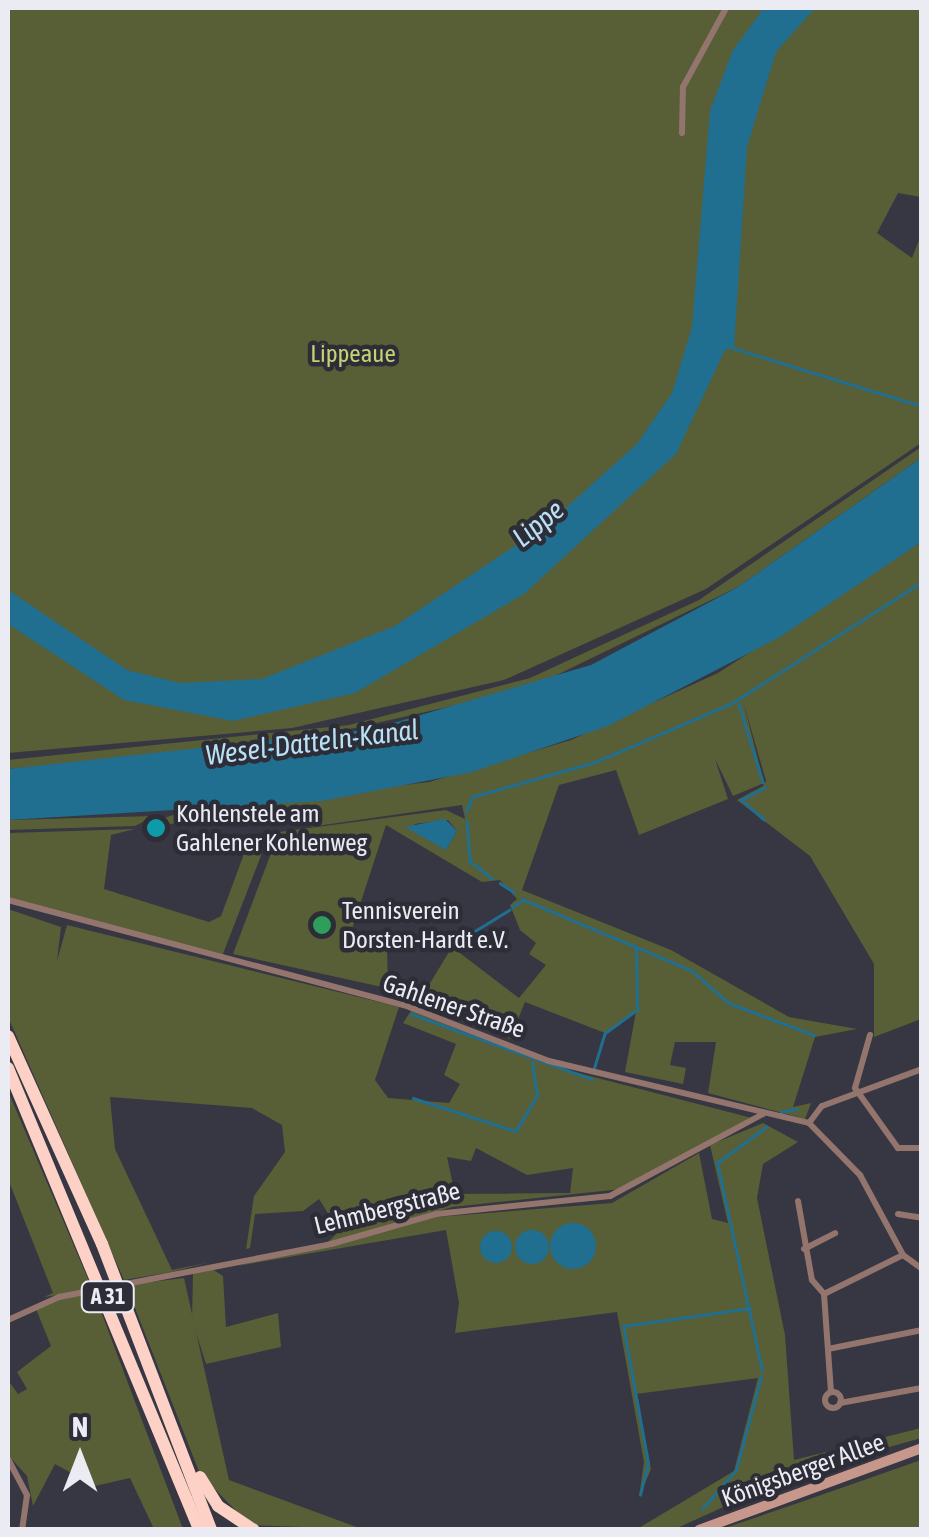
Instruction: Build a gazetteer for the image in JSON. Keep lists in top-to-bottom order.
{
  "streets": {
    "highway": ["A 31"],
    "main road": ["Königsberger Allee"],
    "street": ["Gahlener Straße", "Lehmbergstraße"]
  },
  "crossings": [
    ["Gahlener Straße", "Lehmbergstraße"]
  ],
  "water": ["Lippe", "Wesel-Datteln-Kanal"],
  "parks": ["Lippeaue"],
  "places": ["Kohlenstele am Gahlener Kohlenweg", "Tennisverein Dorsten-Hardt e.V."],
  "north": "top"
}
